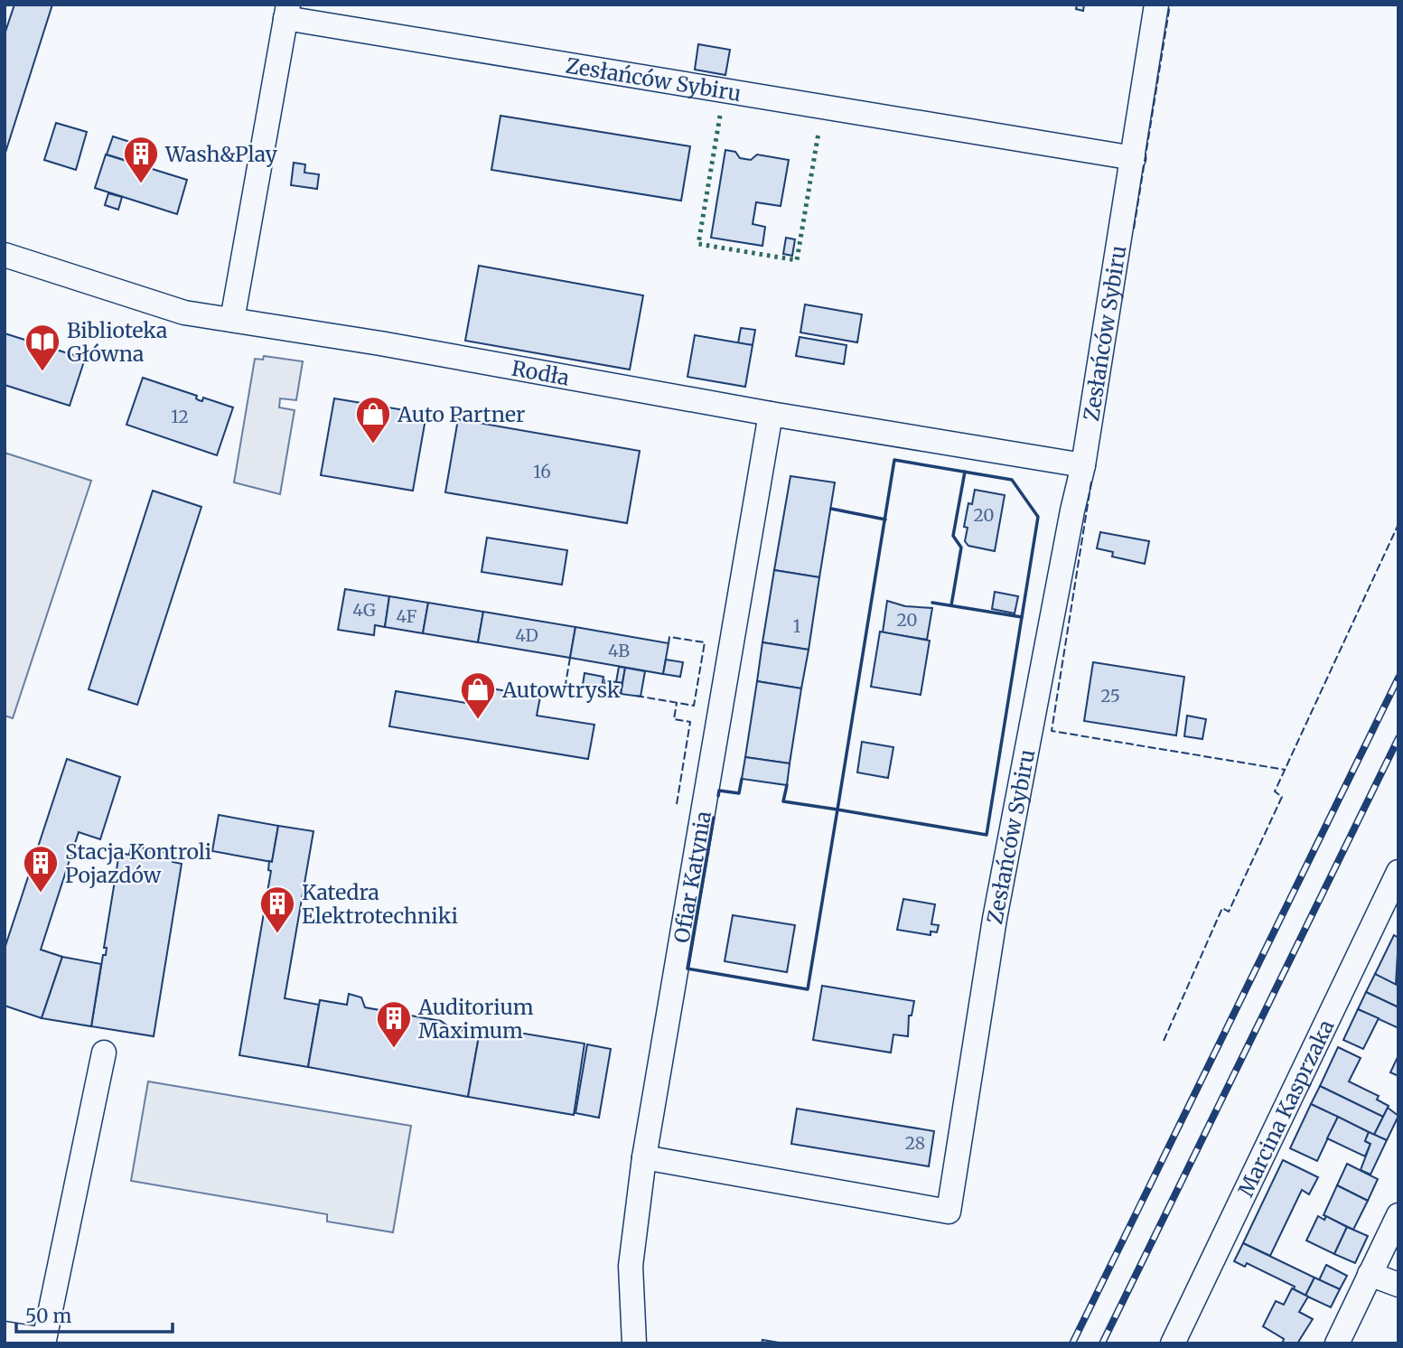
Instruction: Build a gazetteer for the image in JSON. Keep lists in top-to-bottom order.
{
  "streets": {
    "street": [
      "Zesłańców Sybiru",
      "Rodła",
      "Ofiar Katynia",
      "Marcina Kasprzaka"
    ]
  },
  "crossings": [
    ["Zesłańców Sybiru", "Rodła"],
    ["Zesłańców Sybiru", "Ofiar Katynia"],
    ["Rodła", "Ofiar Katynia"]
  ],
  "places": {
    "building": [
      "Wash&Play",
      "Stacja Kontroli Pojazdów",
      "Katedra Elektrotechniki",
      "Auditorium Maximum"
    ],
    "library": ["Biblioteka Główna"],
    "shop": ["Auto Partner", "Autowtrysk"]
  },
  "house_numbers": [
    "12",
    "16",
    "20",
    "4G",
    "4F",
    "20",
    "1",
    "4D",
    "4B",
    "25",
    "28"
  ],
  "scale_bar": "50 m"
}
